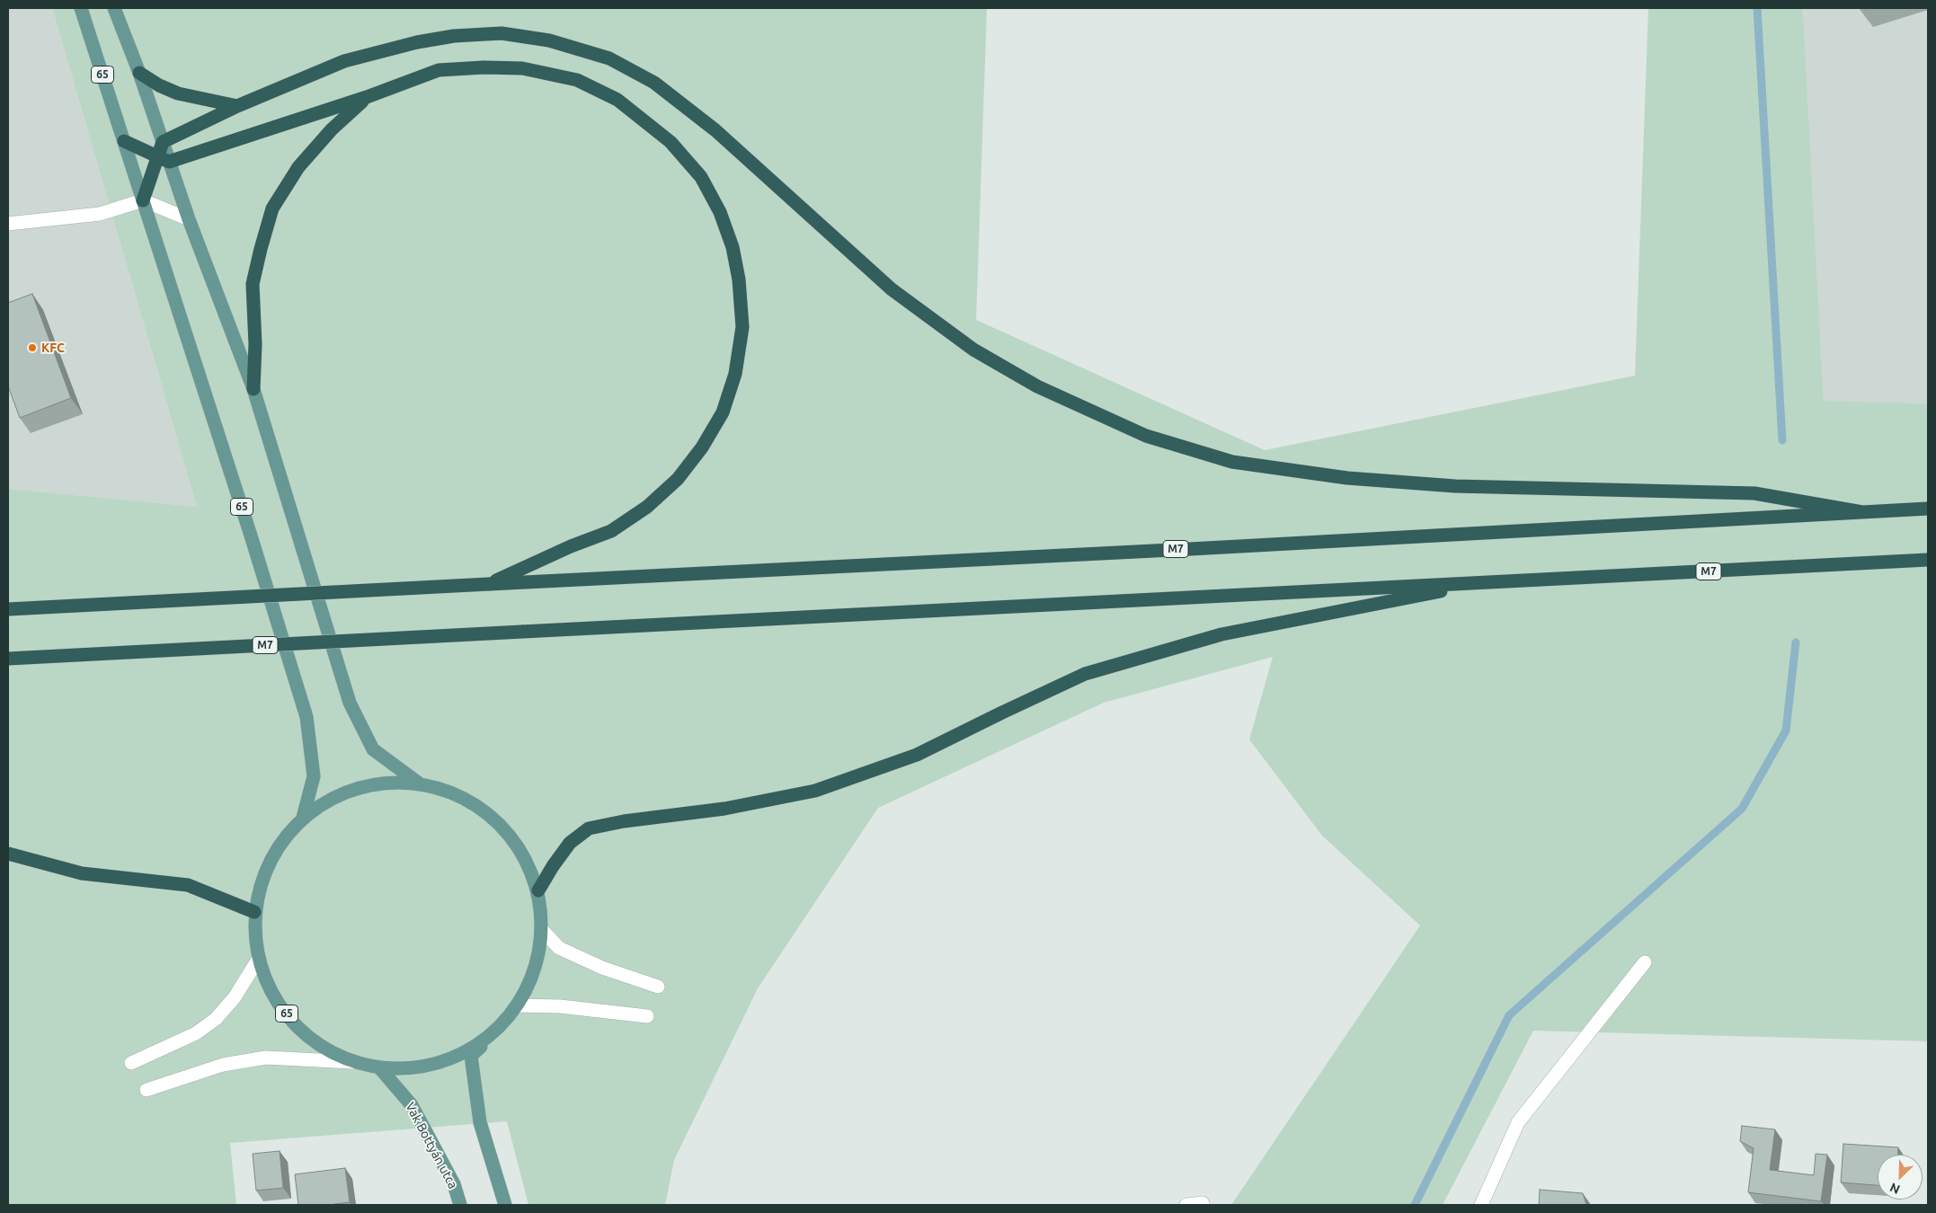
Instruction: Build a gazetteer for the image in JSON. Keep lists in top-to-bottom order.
{
  "streets": {
    "highway": ["M7"],
    "main road": ["65", "Vak Bottyán utca"]
  },
  "crossings": [
    ["65", "Vak Bottyán utca"]
  ],
  "places": ["KFC"],
  "north": "bottom left"
}
